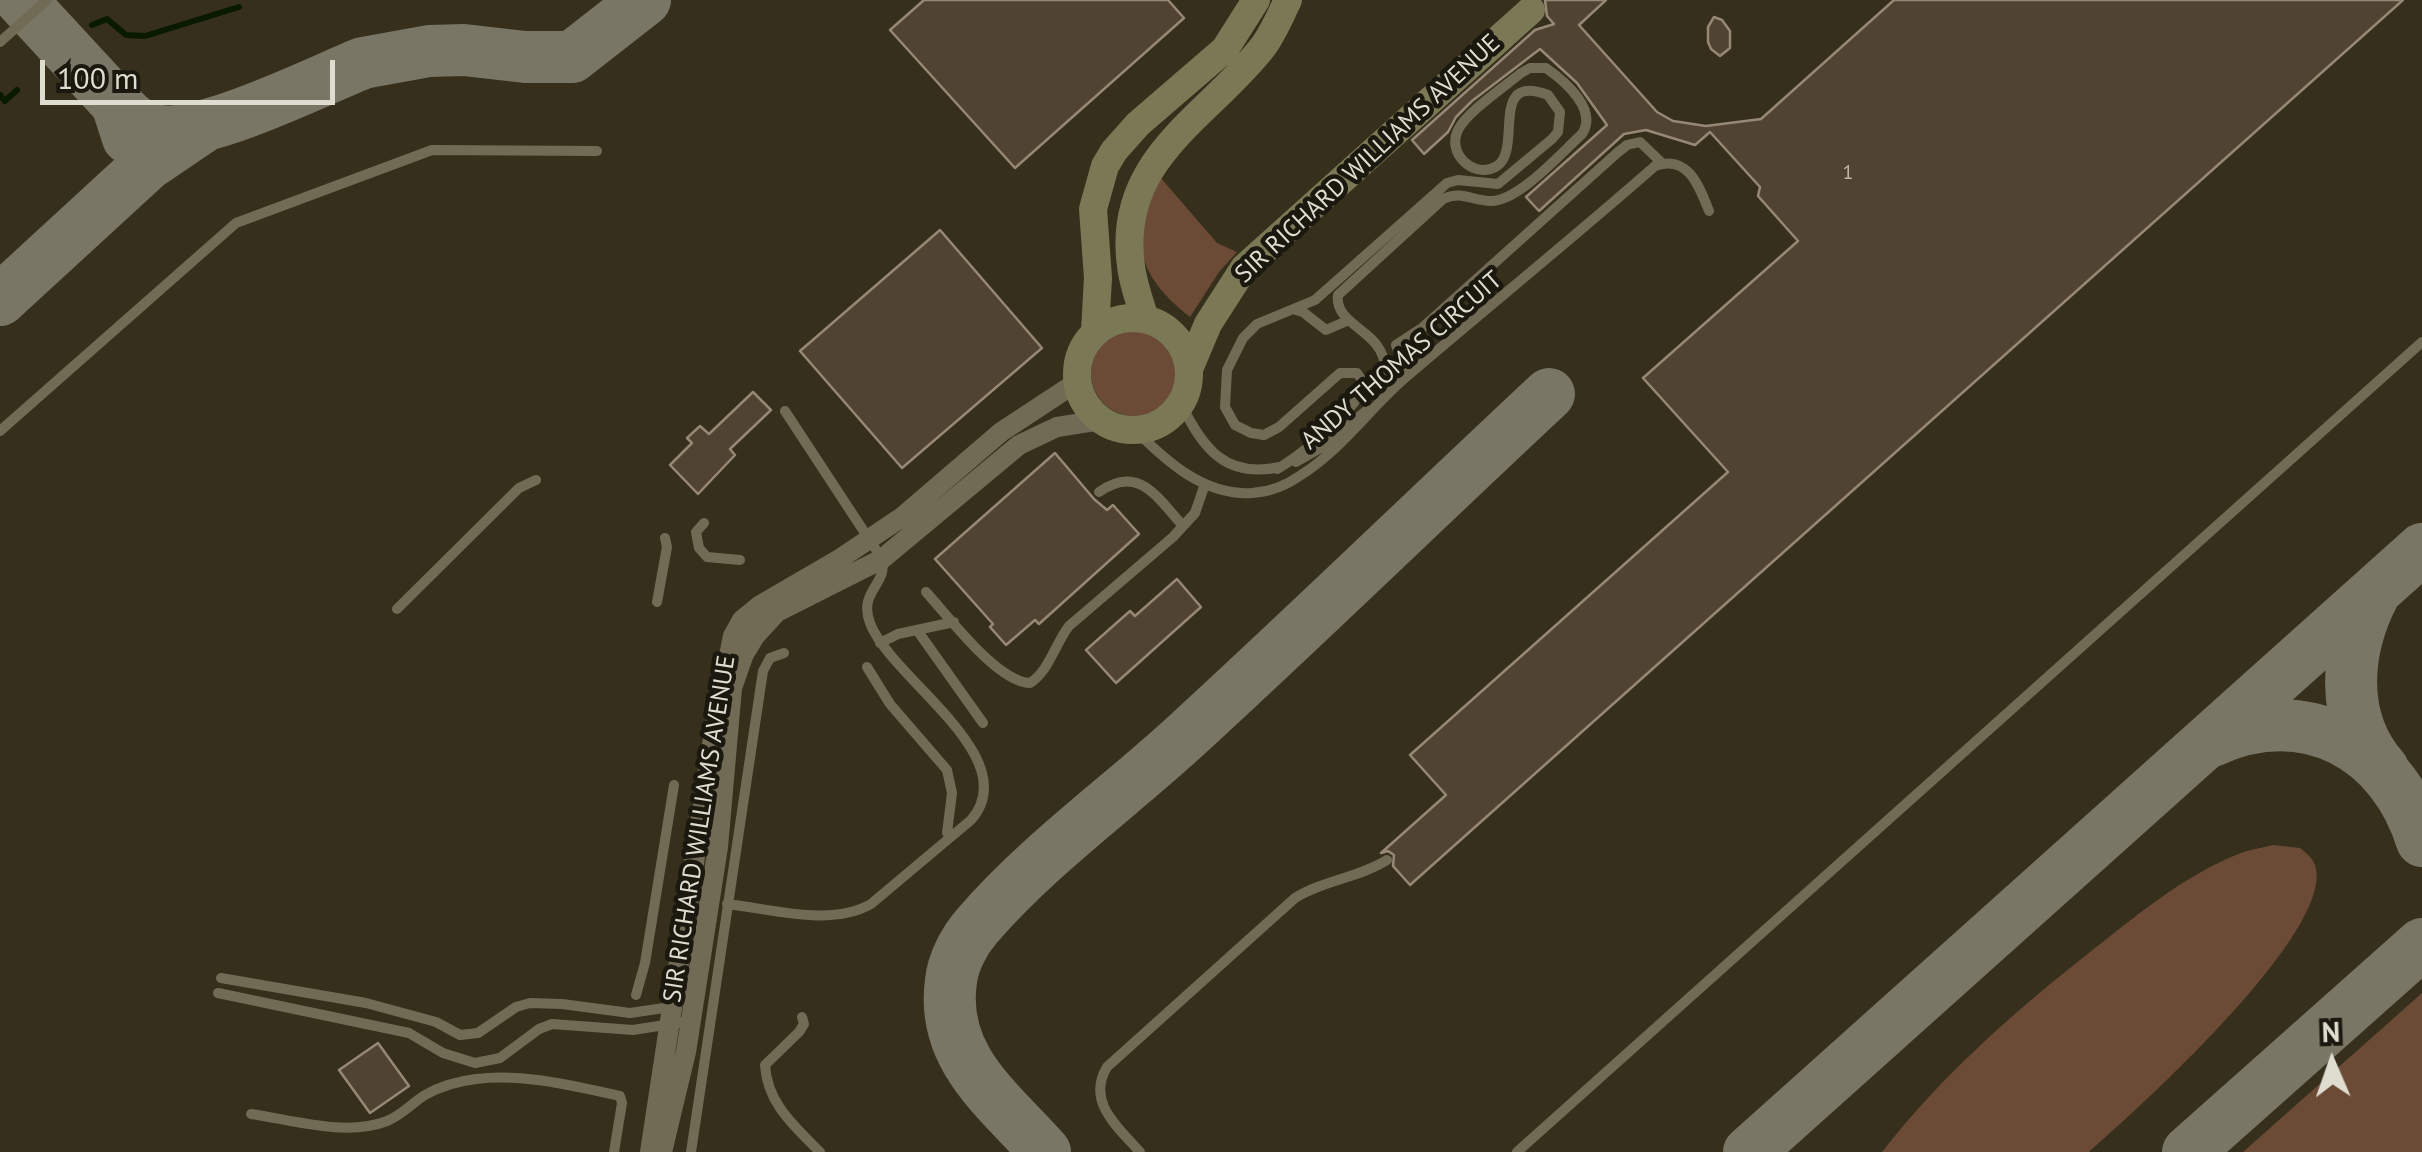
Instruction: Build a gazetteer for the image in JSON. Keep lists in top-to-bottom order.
{
  "streets": {
    "street": ["SIR RICHARD WILLIAMS AVENUE"],
    "lane": ["ANDY THOMAS CIRCUIT"]
  },
  "crossings": [
    ["SIR RICHARD WILLIAMS AVENUE", "ANDY THOMAS CIRCUIT"]
  ],
  "house_numbers": ["1"],
  "scale_bar": "100 m",
  "north": "top"
}
